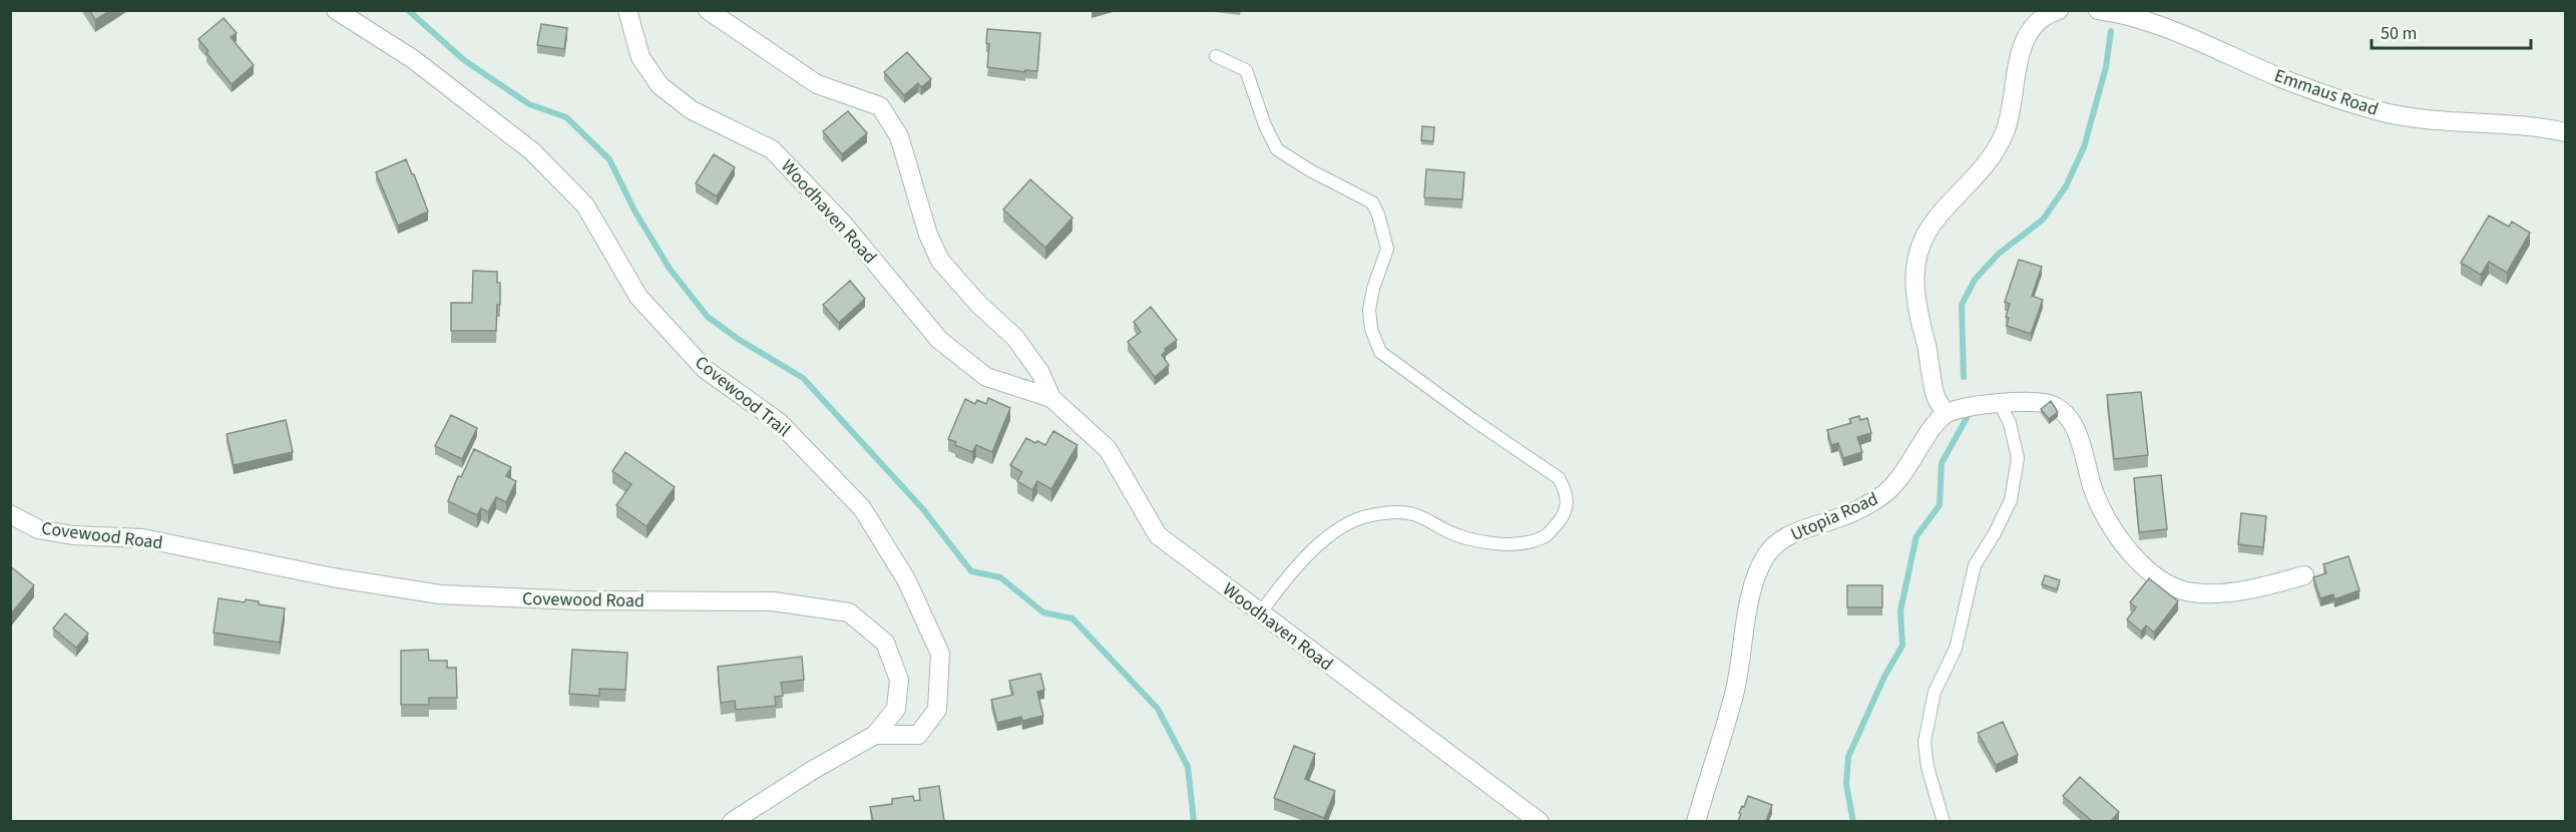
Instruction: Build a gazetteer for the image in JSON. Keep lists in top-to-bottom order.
{
  "streets": {
    "street": [
      "Emmaus Road",
      "Woodhaven Road",
      "Covewood Trail",
      "Utopia Road",
      "Covewood Road"
    ]
  },
  "crossings": [
    ["Covewood Trail", "Covewood Road"]
  ],
  "scale_bar": "50 m"
}
